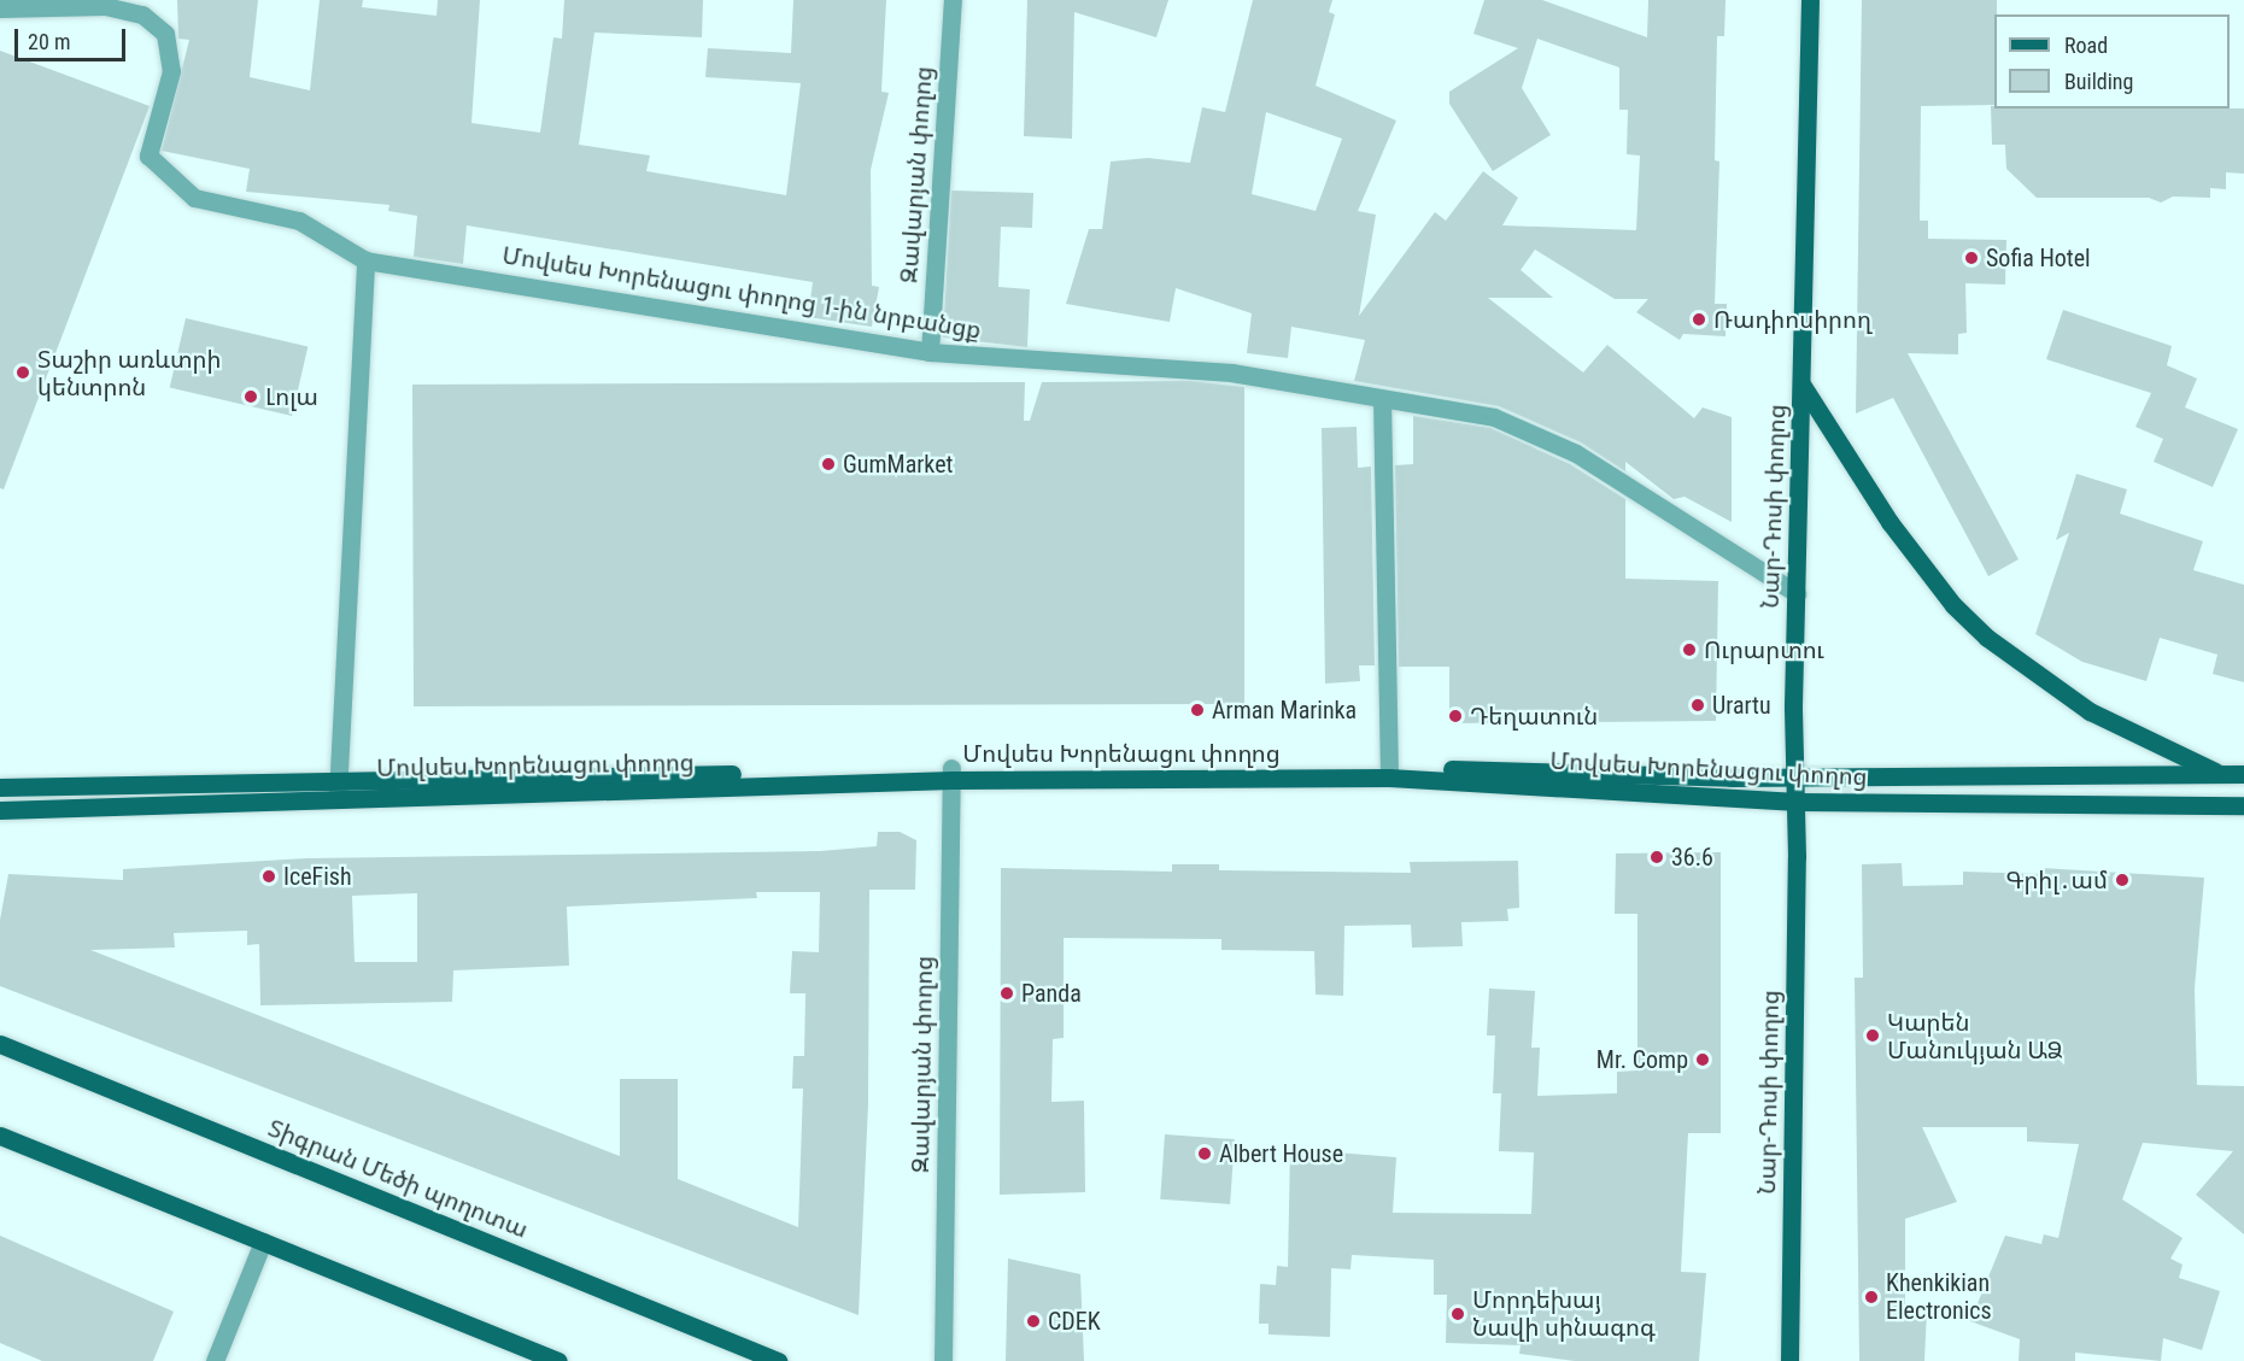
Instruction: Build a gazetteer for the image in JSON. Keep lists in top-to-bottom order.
{
  "streets": {
    "main road": ["Նար-Դոսի փողոց", "Մովսես Խորենացու փողոց", "Տիգրան Մեծի պողոտա"],
    "street": ["Զավարյան փողոց", "Մովսես Խորենացու փողոց 1-ին նրբանցք"]
  },
  "crossings": [
    ["Զավարյան փողոց", "Մովսես Խորենացու փողոց 1-ին նրբանցք"],
    ["Զավարյան փողոց", "Մովսես Խորենացու փողոց"],
    ["Մովսես Խորենացու փողոց 1-ին նրբանցք", "Նար-Դոսի փողոց"],
    ["Նար-Դոսի փողոց", "Մովսես Խորենացու փողոց"]
  ],
  "places": [
    "Sofia Hotel",
    "Ռադիոսիրող",
    "Տաշիր առևտրի կենտրոն",
    "Լոլա",
    "GumMarket",
    "Ուրարտու",
    "Urartu",
    "Arman Marinka",
    "Դեղատուն",
    "36.6",
    "IceFish",
    "Գրիլ․ամ",
    "Panda",
    "Կարեն Մանուկյան ԱՁ",
    "Mr. Comp",
    "Albert House",
    "Khenkikian Electronics",
    "Մորդեխայ Նավի սինագոգ",
    "CDEK"
  ],
  "legend": ["Road", "Building"],
  "scale_bar": "20 m"
}
